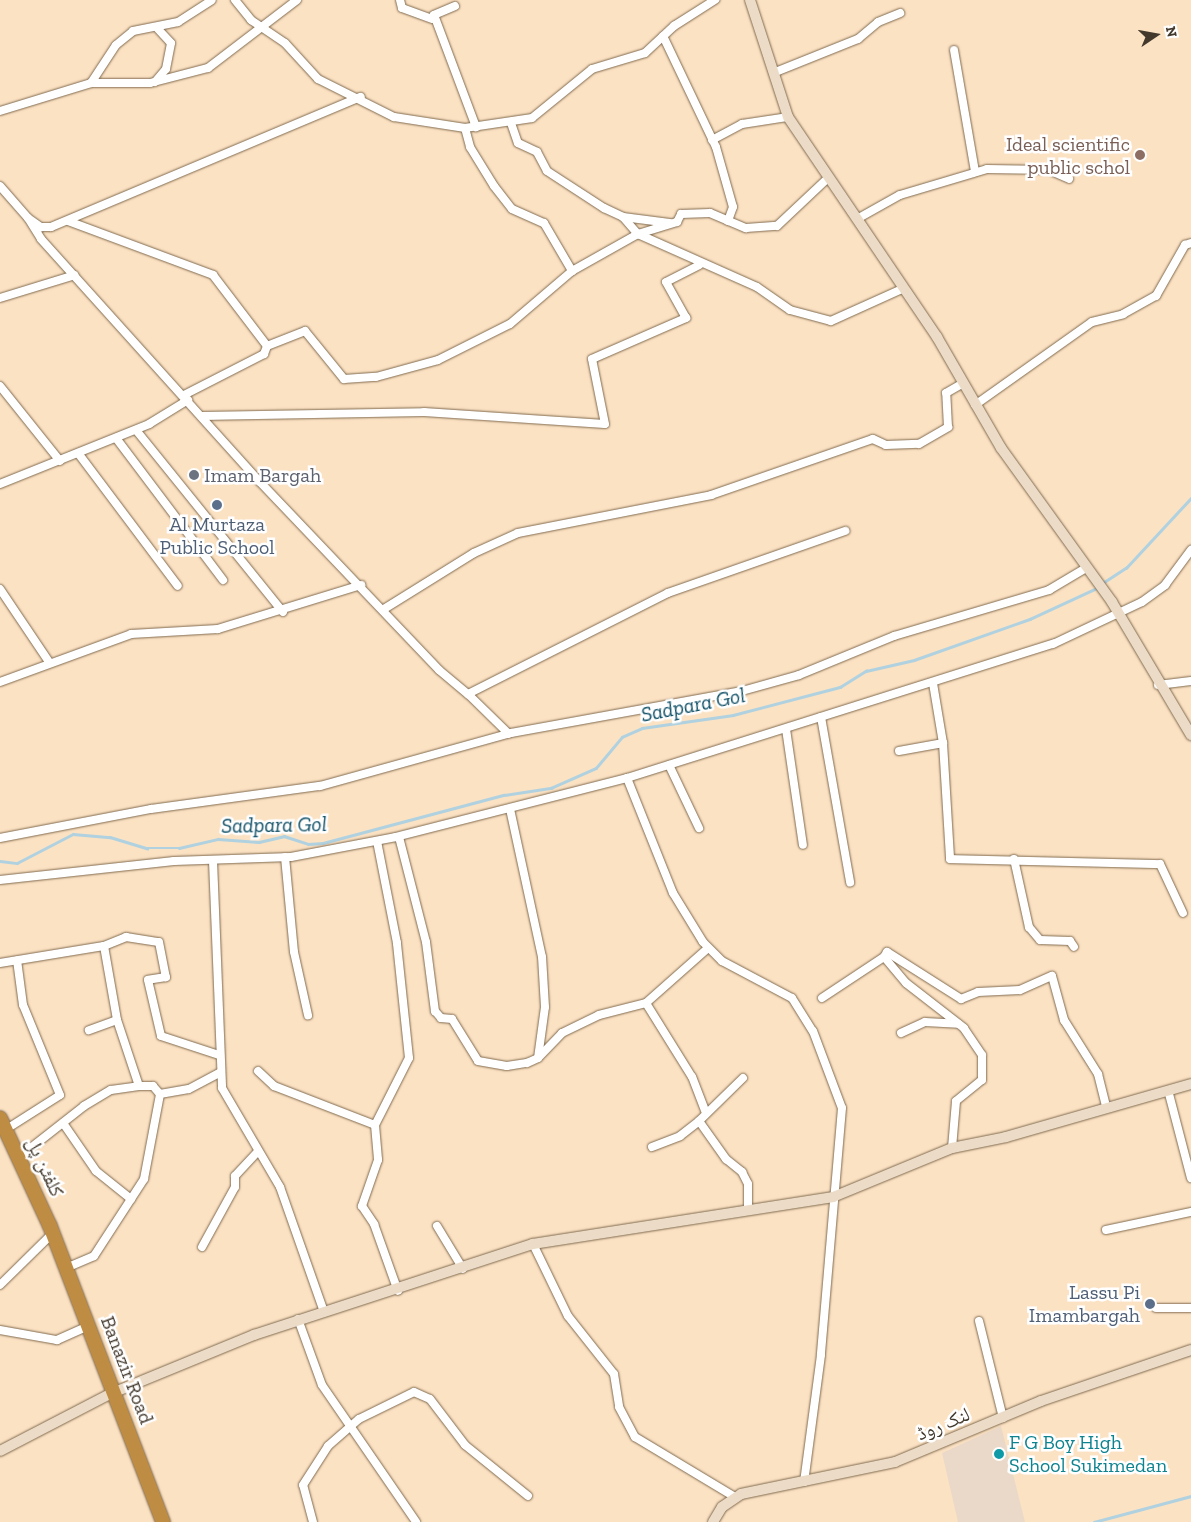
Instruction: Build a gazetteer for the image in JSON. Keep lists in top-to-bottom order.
{
  "streets": {
    "highway": ["کلفٹن پل", "Banazir Road"],
    "main road": ["لنک روڈ"]
  },
  "crossings": [
    ["کلفٹن پل", "Banazir Road"]
  ],
  "water": ["Sadpara Gol"],
  "places": [
    "Ideal scientific public schol",
    "Imam Bargah",
    "Al Murtaza Public School",
    "Lassu Pi Imambargah",
    "F G Boy High School Sukimedan"
  ],
  "north": "right"
}
